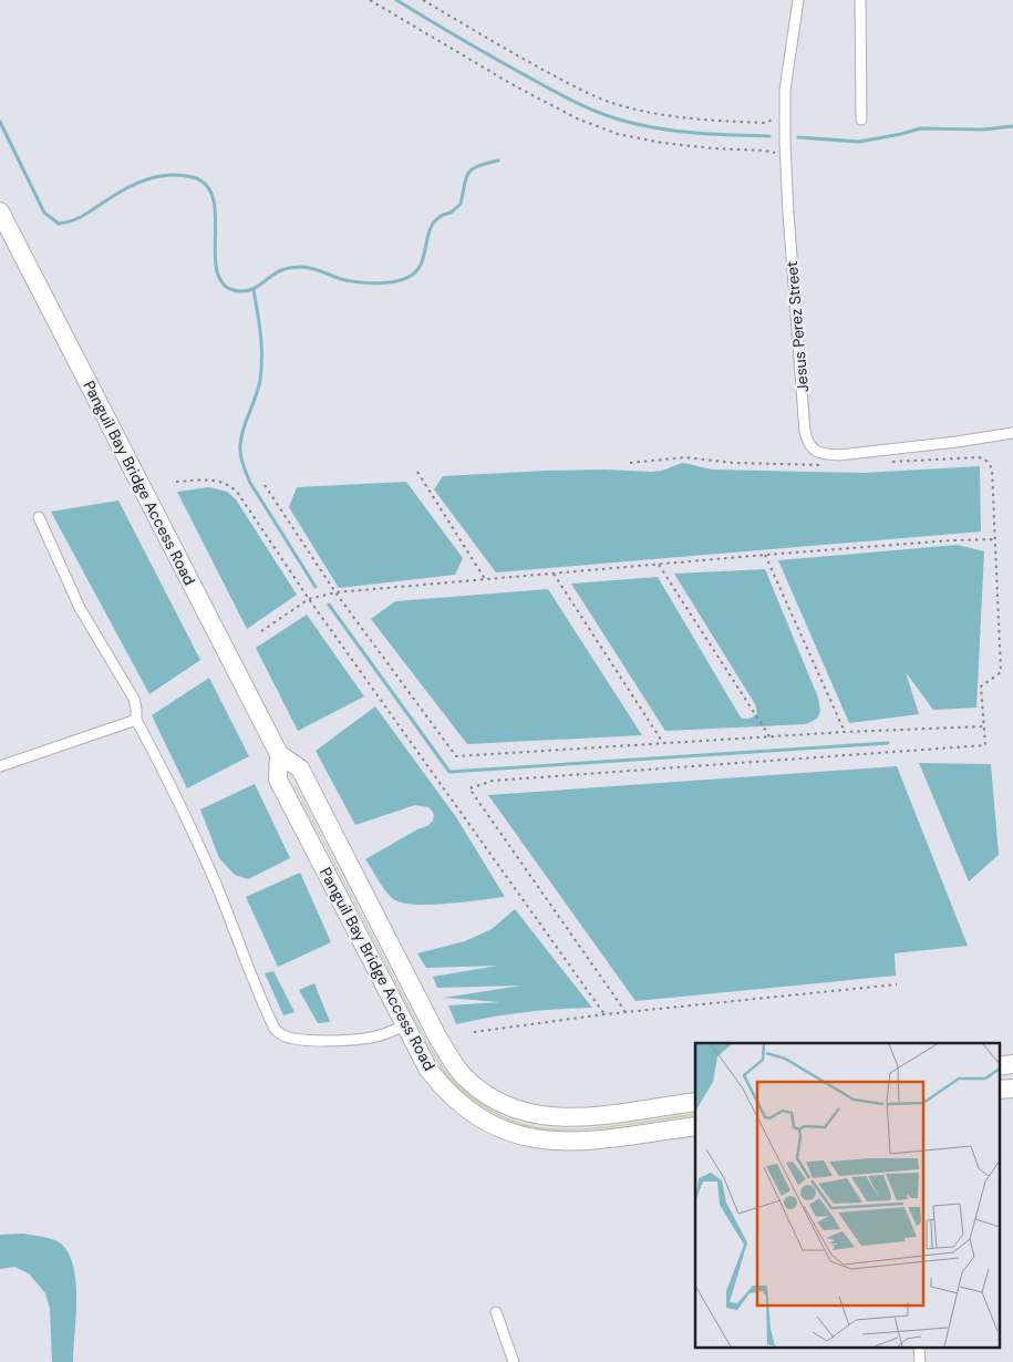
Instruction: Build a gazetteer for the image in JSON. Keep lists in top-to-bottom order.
{
  "streets": {
    "highway": ["Panguil Bay Bridge Access Road"],
    "street": ["Jesus Perez Street"]
  }
}
